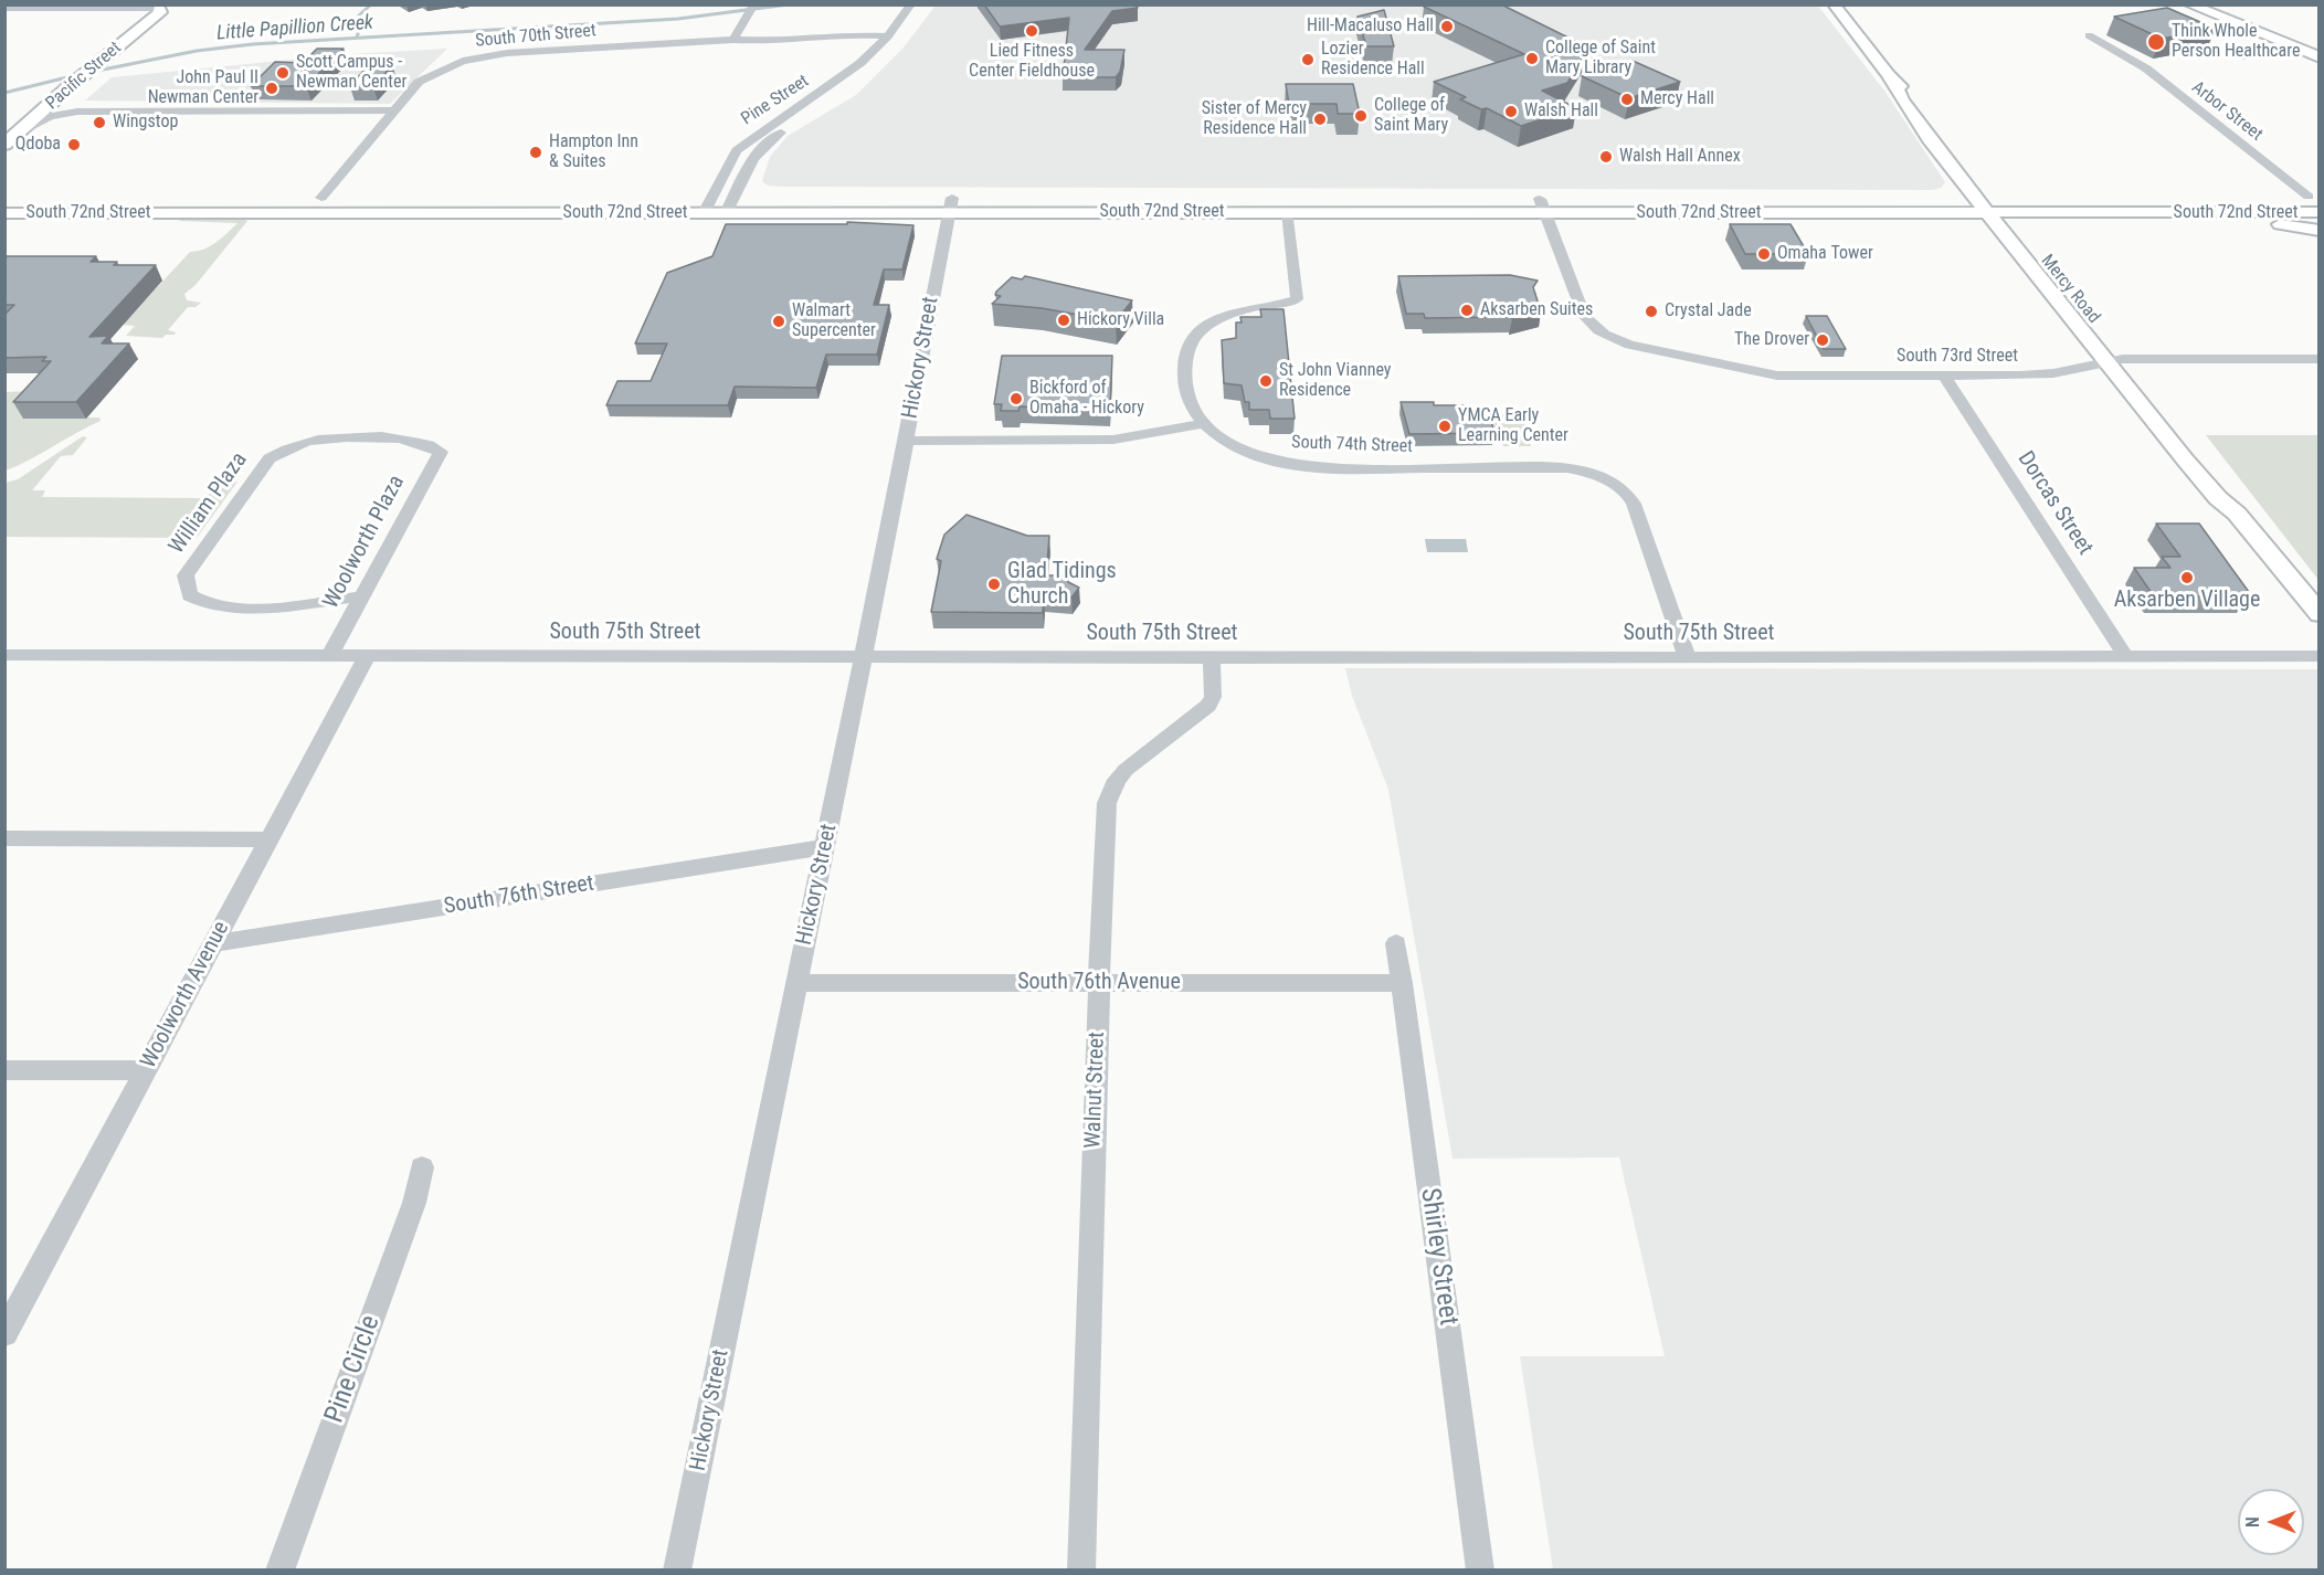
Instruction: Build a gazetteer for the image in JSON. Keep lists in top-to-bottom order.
{
  "streets": {
    "main road": ["Pacific Street", "South 72nd Street", "Mercy Road"],
    "street": [
      "South 70th Street",
      "Pine Street",
      "Arbor Street",
      "South 73rd Street",
      "Hickory Street",
      "South 74th Street",
      "William Plaza",
      "Dorcas Street",
      "Woolworth Plaza",
      "South 75th Street",
      "South 76th Street",
      "South 76th Avenue",
      "Woolworth Avenue",
      "Walnut Street",
      "Shirley Street",
      "Pine Circle"
    ]
  },
  "crossings": [
    ["South 70th Street", "Pine Street"],
    ["South 70th Street", "South 72nd Street"],
    ["Pine Street", "South 72nd Street"],
    ["Arbor Street", "South 72nd Street"],
    ["South 72nd Street", "Mercy Road"],
    ["South 72nd Street", "South 73rd Street"],
    ["South 72nd Street", "Hickory Street"],
    ["Mercy Road", "South 73rd Street"],
    ["South 73rd Street", "Dorcas Street"],
    ["Hickory Street", "South 75th Street"],
    ["Hickory Street", "South 76th Street"],
    ["Hickory Street", "South 76th Avenue"],
    ["South 74th Street", "South 75th Street"],
    ["William Plaza", "Woolworth Plaza"],
    ["Dorcas Street", "South 75th Street"],
    ["Woolworth Plaza", "South 75th Street"],
    ["South 75th Street", "Woolworth Avenue"],
    ["South 75th Street", "Walnut Street"],
    ["South 76th Street", "Woolworth Avenue"],
    ["South 76th Avenue", "Walnut Street"],
    ["South 76th Avenue", "Shirley Street"]
  ],
  "water": ["Little Papillion Creek"],
  "places": [
    "Hill-Macaluso Hall",
    "Lied Fitness Center Fieldhouse",
    "Think Whole Person Healthcare",
    "College of Saint Mary Library",
    "Lozier Residence Hall",
    "Scott Campus - Newman Center",
    "John Paul II Newman Center",
    "Mercy Hall",
    "Walsh Hall",
    "College of Saint Mary",
    "Sister of Mercy Residence Hall",
    "Wingstop",
    "Qdoba",
    "Hampton Inn & Suites",
    "Walsh Hall Annex",
    "Omaha Tower",
    "Aksarben Suites",
    "Crystal Jade",
    "Hickory Villa",
    "Walmart Supercenter",
    "The Drover",
    "St John Vianney Residence",
    "Bickford of Omaha - Hickory",
    "YMCA Early Learning Center",
    "Aksarben Village",
    "Glad Tidings Church"
  ],
  "north": "left"
}
